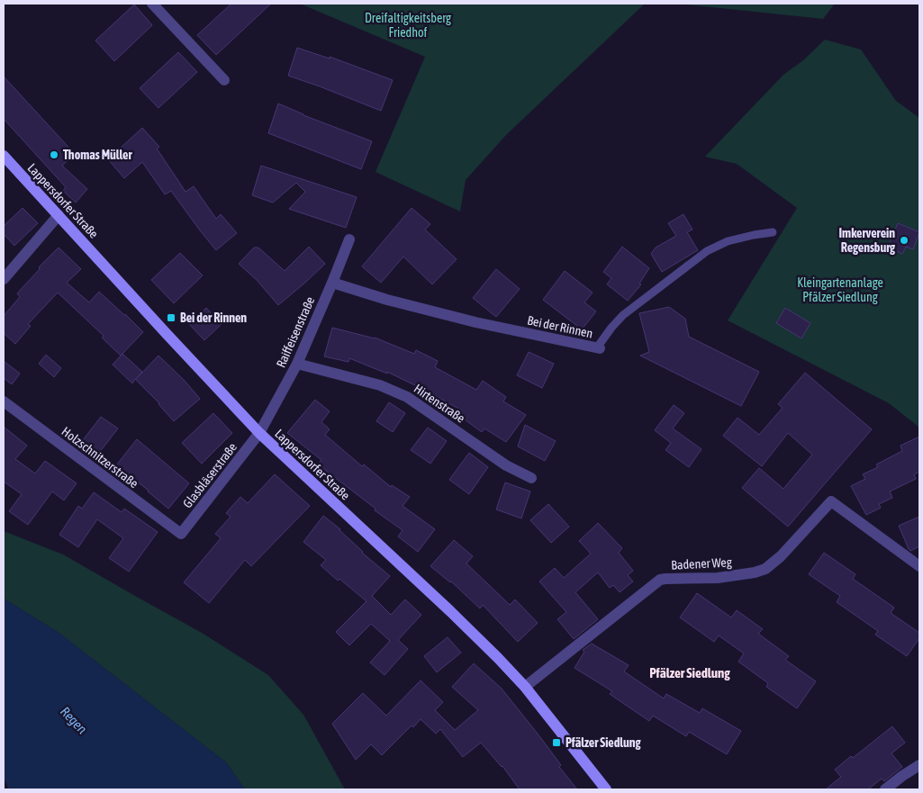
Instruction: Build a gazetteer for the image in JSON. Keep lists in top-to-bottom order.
{
  "streets": {
    "street": [
      "Lappersdorfer Straße",
      "Bei der Rinnen",
      "Raiffeisenstraße",
      "Hirtenstraße",
      "Holzschnitzerstraße",
      "Glasbläserstraße",
      "Badener Weg"
    ]
  },
  "crossings": [
    ["Lappersdorfer Straße", "Raiffeisenstraße"],
    ["Lappersdorfer Straße", "Glasbläserstraße"],
    ["Lappersdorfer Straße", "Badener Weg"],
    ["Bei der Rinnen", "Raiffeisenstraße"],
    ["Raiffeisenstraße", "Hirtenstraße"],
    ["Raiffeisenstraße", "Glasbläserstraße"],
    ["Holzschnitzerstraße", "Glasbläserstraße"]
  ],
  "districts": ["Pfälzer Siedlung"],
  "water": ["Regen"],
  "parks": ["Dreifaltigkeitsberg Friedhof", "Kleingartenanlage Pfälzer Siedlung"],
  "places": {
    "other": ["Thomas Müller", "Imkerverein Regensburg"],
    "transit": ["Bei der Rinnen", "Pfälzer Siedlung"]
  }
}
